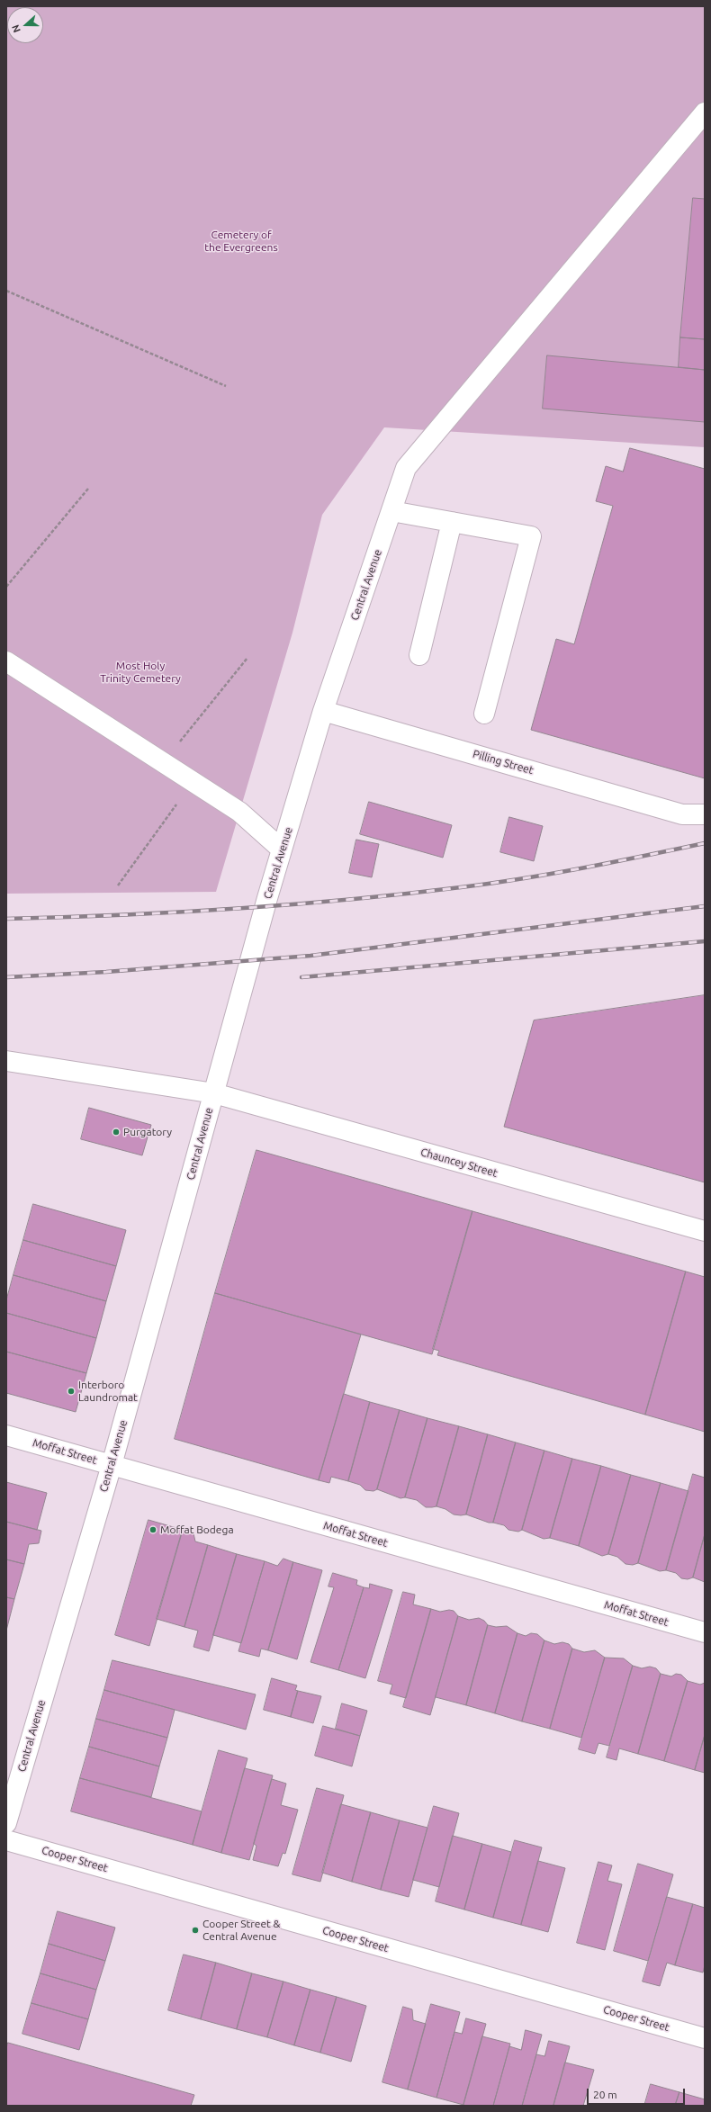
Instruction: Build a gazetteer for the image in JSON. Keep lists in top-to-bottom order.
{
  "streets": {
    "street": [
      "Central Avenue",
      "Pilling Street",
      "Chauncey Street",
      "Moffat Street",
      "Cooper Street"
    ]
  },
  "crossings": [
    ["Central Avenue", "Pilling Street"],
    ["Central Avenue", "Chauncey Street"],
    ["Central Avenue", "Moffat Street"]
  ],
  "parks": ["Cemetery of the Evergreens", "Most Holy Trinity Cemetery"],
  "places": [
    "Purgatory",
    "Interboro Laundromat",
    "Moffat Bodega",
    "Cooper Street & Central Avenue"
  ],
  "scale_bar": "20 m",
  "north": "left"
}
